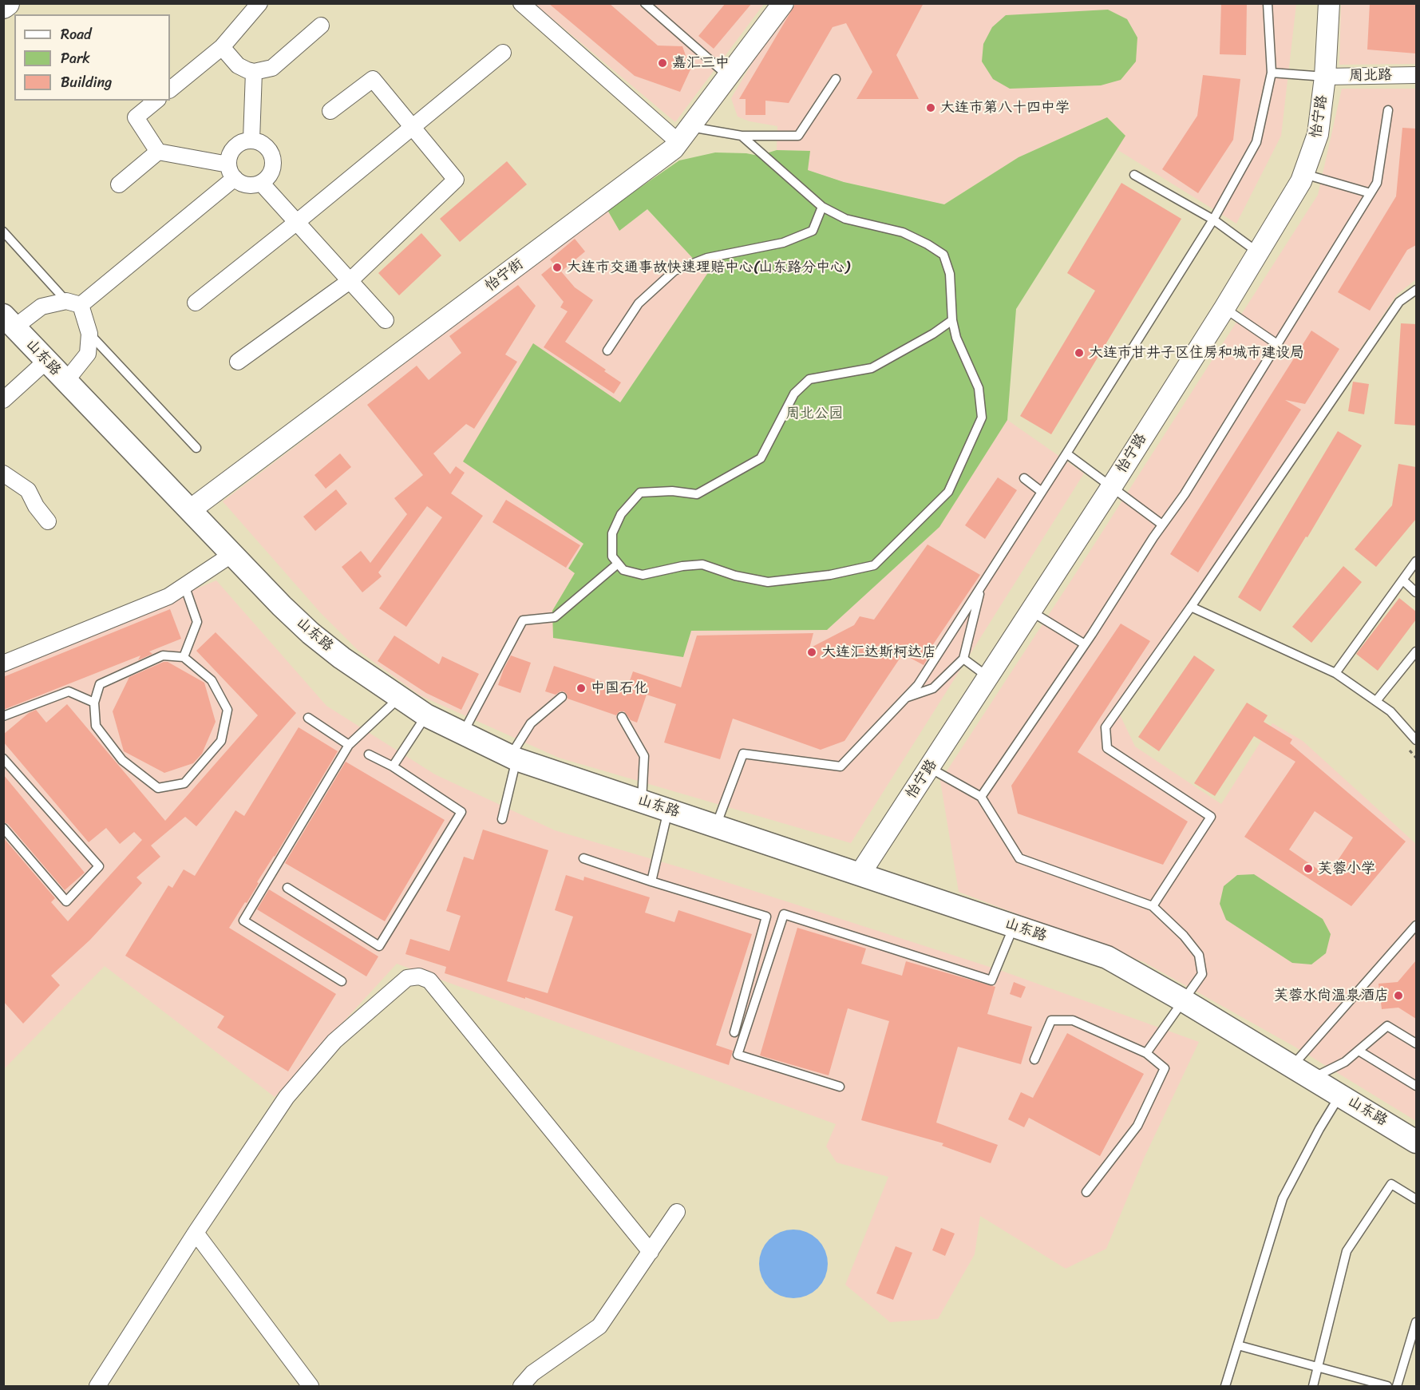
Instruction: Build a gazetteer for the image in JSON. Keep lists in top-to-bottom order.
{
  "streets": {
    "main road": ["山东路"],
    "street": ["周北路", "怡宁路", "怡宁街"]
  },
  "crossings": [
    ["周北路", "怡宁路"],
    ["怡宁路", "山东路"],
    ["怡宁街", "山东路"]
  ],
  "parks": ["周北公园"],
  "places": [
    "嘉汇三中",
    "大连市第八十四中学",
    "大连市交通事故快速理赔中心(山东路分中心)",
    "大连市甘井子区住房和城市建设局",
    "大连汇达斯柯达店",
    "中国石化",
    "芙蓉小学",
    "芙蓉水尚温泉酒店"
  ],
  "legend": ["Road", "Park", "Building"]
}
